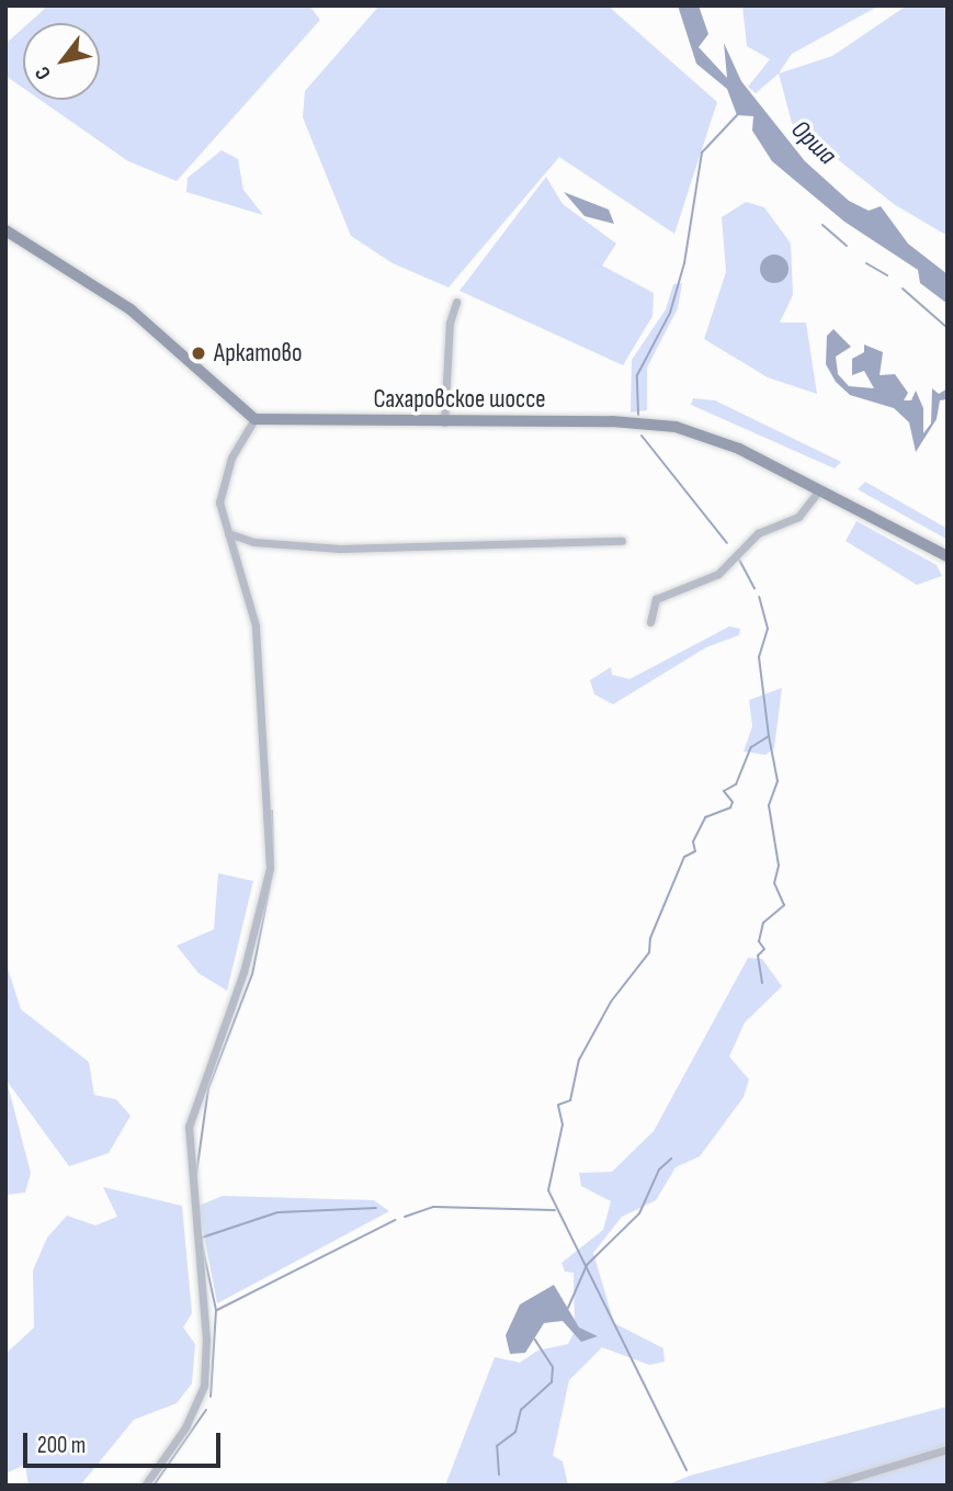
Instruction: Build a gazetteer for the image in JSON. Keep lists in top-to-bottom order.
{
  "streets": {
    "main road": ["Сахаровское шоссе"]
  },
  "water": ["Орша"],
  "places": ["Аркатово"],
  "scale_bar": "200 m",
  "north": "bottom left"
}
